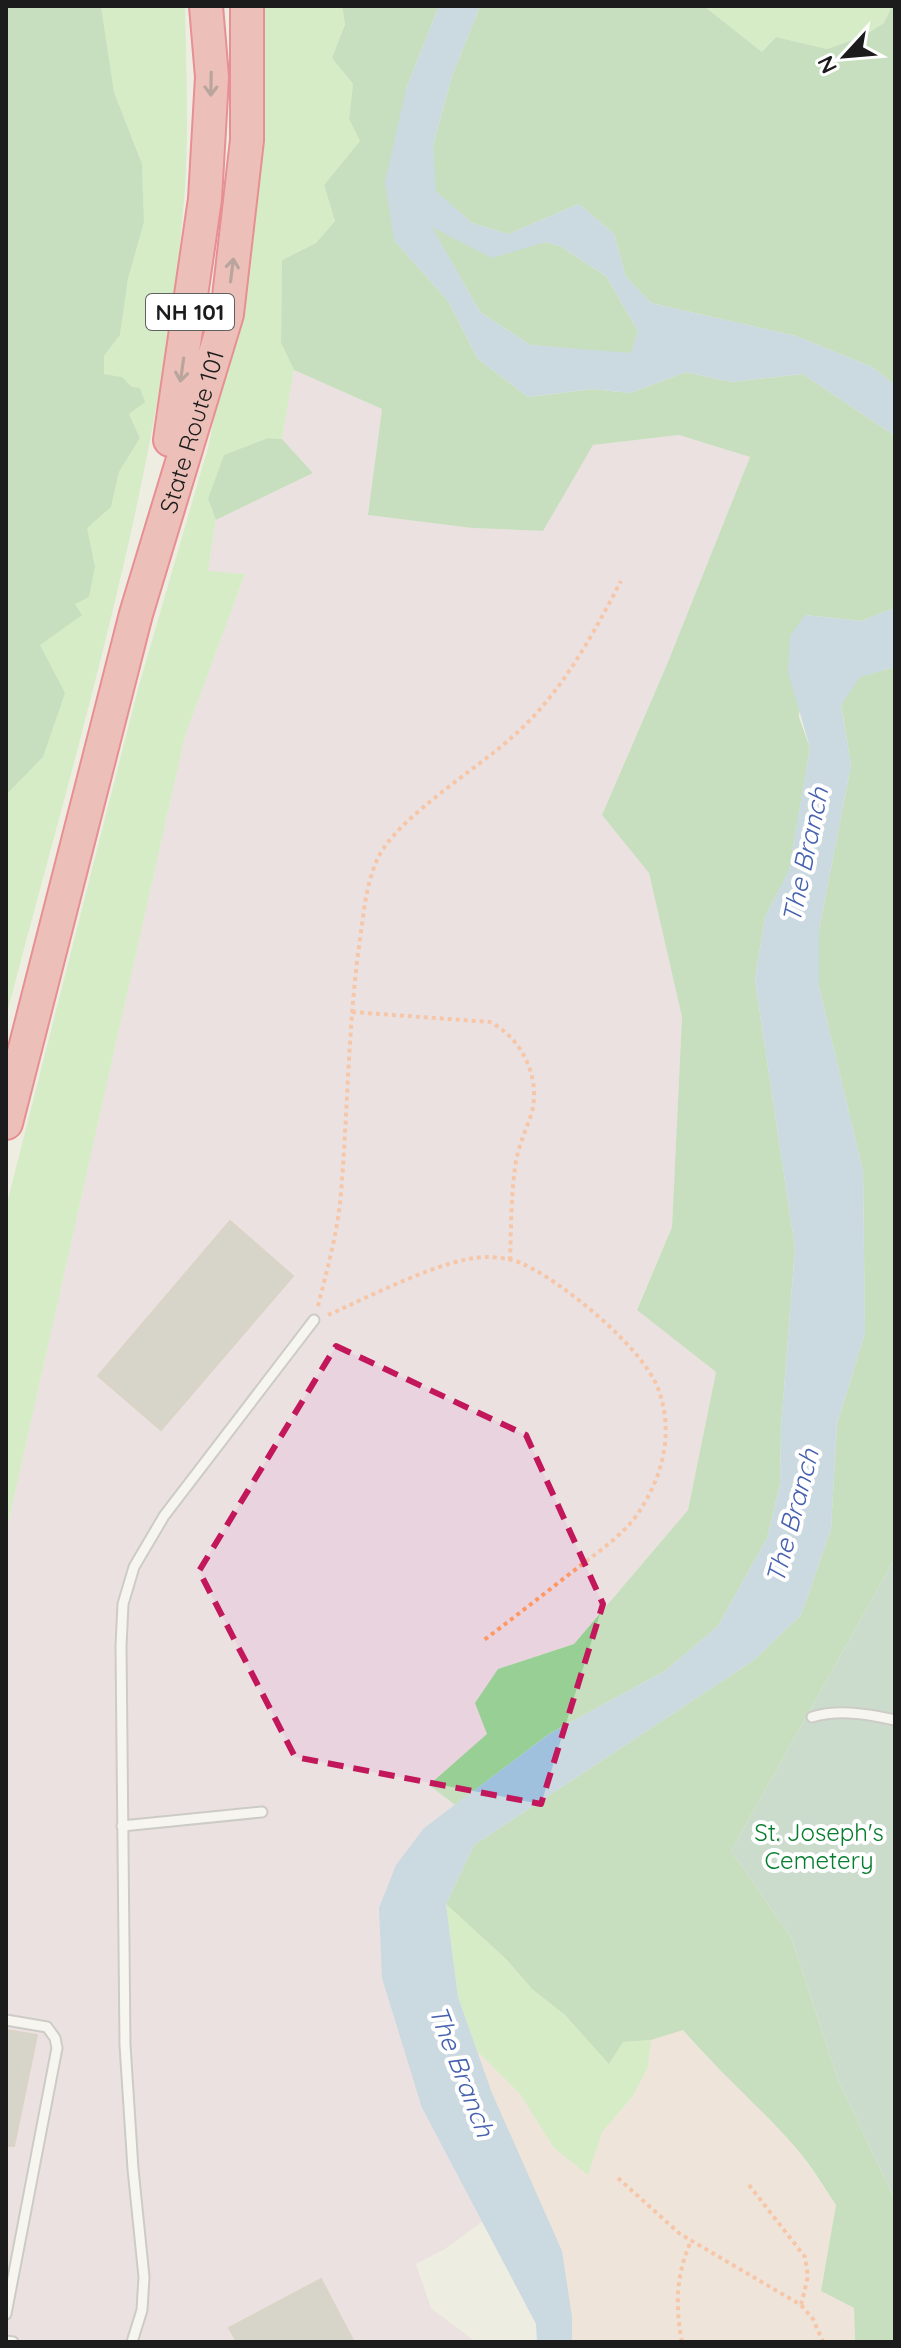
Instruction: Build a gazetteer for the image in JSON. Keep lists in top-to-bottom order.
{
  "streets": {
    "highway": ["NH 101", "State Route 101"]
  },
  "water": ["The Branch"],
  "parks": ["St. Joseph's Cemetery"],
  "north": "bottom left"
}
